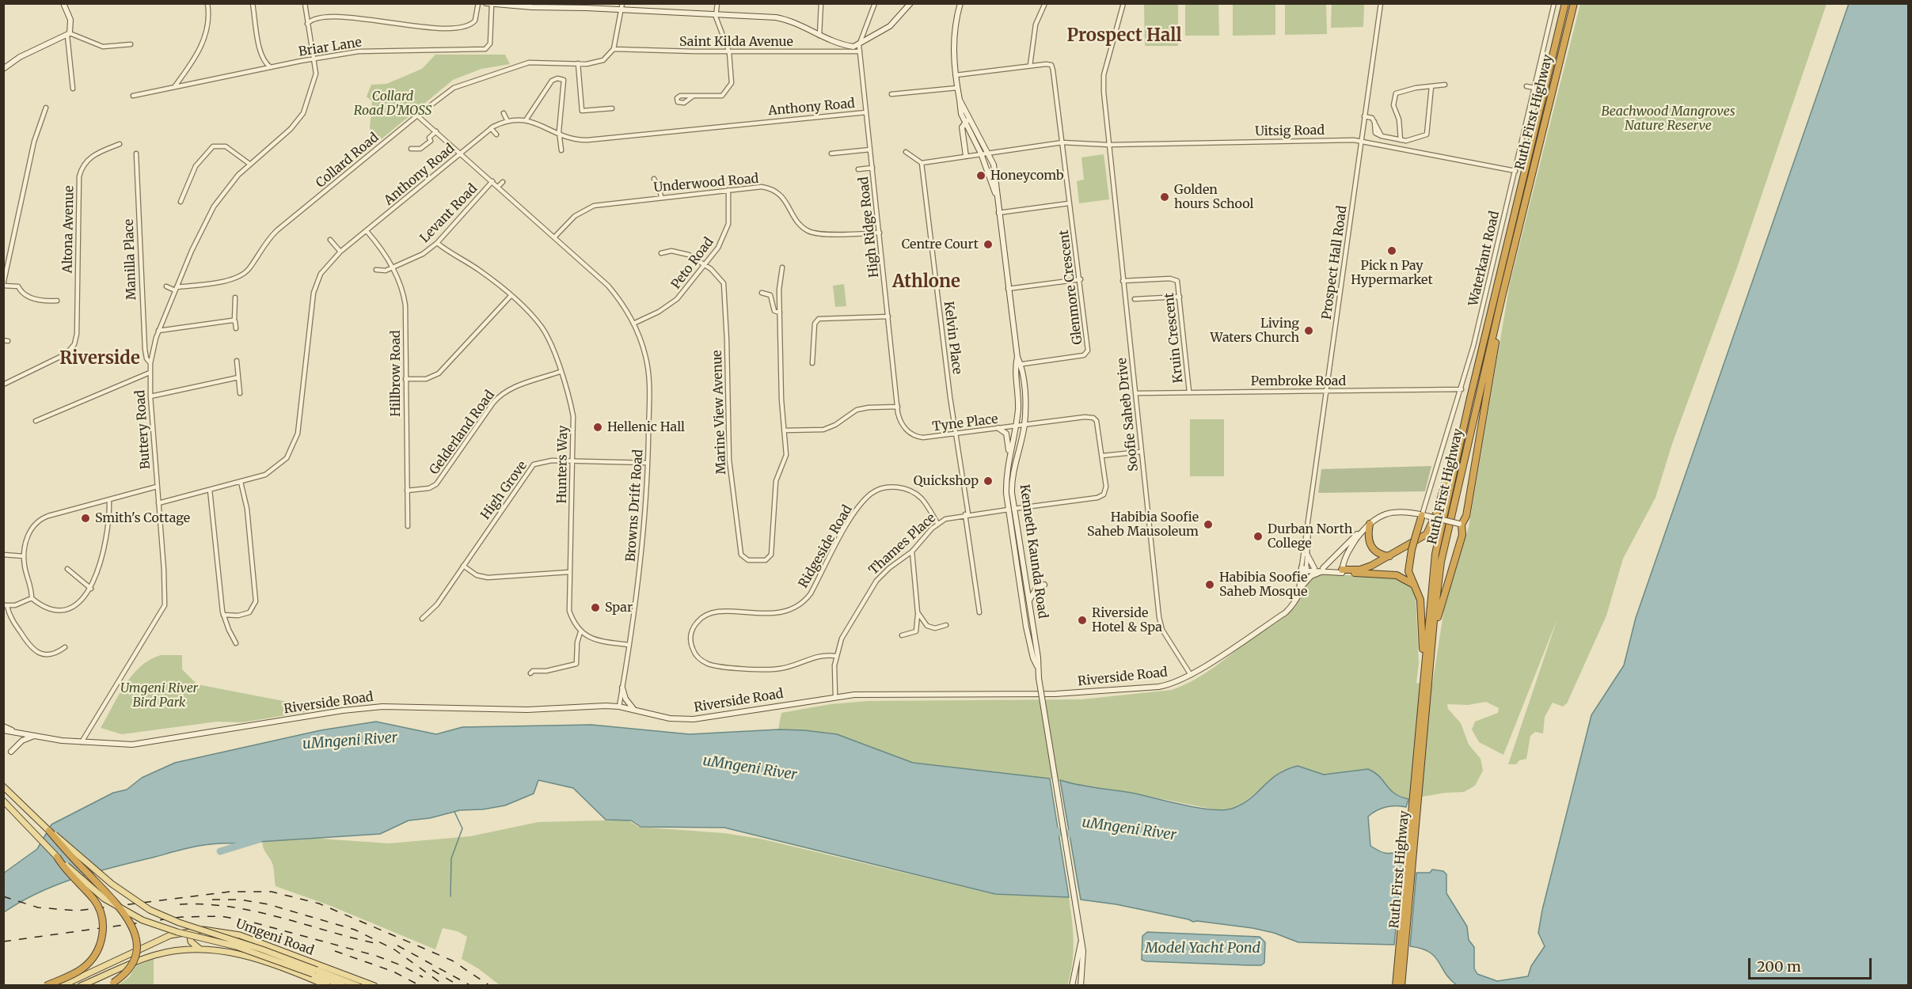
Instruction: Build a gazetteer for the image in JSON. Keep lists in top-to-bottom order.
{
  "streets": {
    "highway": ["Ruth First Highway"],
    "main road": ["Kenneth Kaunda Road", "Riverside Road", "Umgeni Road"],
    "street": [
      "Saint Kilda Avenue",
      "Briar Lane",
      "Anthony Road",
      "Uitsig Road",
      "Collard Road",
      "Underwood Road",
      "Levant Road",
      "High Ridge Road",
      "Altona Avenue",
      "Waterkant Road",
      "Manilla Place",
      "Prospect Hall Road",
      "Peto Road",
      "Glenmore Crescent",
      "Kelvin Place",
      "Kruin Crescent",
      "Hillbrow Road",
      "Pembroke Road",
      "Marine View Avenue",
      "Soofie Saheb Drive",
      "Tyne Place",
      "Buttery Road",
      "Gelderland Road",
      "Hunters Way",
      "High Grove",
      "Browns Drift Road",
      "Thames Place",
      "Ridgeside Road"
    ]
  },
  "crossings": [
    ["Saint Kilda Avenue", "Collard Road"],
    ["Saint Kilda Avenue", "High Ridge Road"],
    ["Briar Lane", "Buttery Road"],
    ["Anthony Road", "High Ridge Road"],
    ["Anthony Road", "Hillbrow Road"],
    ["Anthony Road", "Buttery Road"],
    ["Anthony Road", "Browns Drift Road"],
    ["Uitsig Road", "Waterkant Road"],
    ["Uitsig Road", "Prospect Hall Road"],
    ["Uitsig Road", "Glenmore Crescent"],
    ["Uitsig Road", "Soofie Saheb Drive"],
    ["Uitsig Road", "Kenneth Kaunda Road"],
    ["Collard Road", "Buttery Road"],
    ["Collard Road", "Browns Drift Road"],
    ["Underwood Road", "High Ridge Road"],
    ["Underwood Road", "Peto Road"],
    ["Underwood Road", "Browns Drift Road"],
    ["Levant Road", "Hillbrow Road"],
    ["Levant Road", "Hunters Way"],
    ["Levant Road", "Browns Drift Road"],
    ["High Ridge Road", "Tyne Place"],
    ["Waterkant Road", "Pembroke Road"],
    ["Manilla Place", "Buttery Road"],
    ["Prospect Hall Road", "Pembroke Road"],
    ["Prospect Hall Road", "Riverside Road"],
    ["Peto Road", "Marine View Avenue"],
    ["Peto Road", "Browns Drift Road"],
    ["Glenmore Crescent", "Kenneth Kaunda Road"],
    ["Kelvin Place", "Tyne Place"],
    ["Kelvin Place", "Thames Place"],
    ["Kruin Crescent", "Pembroke Road"],
    ["Kruin Crescent", "Soofie Saheb Drive"],
    ["Hillbrow Road", "Gelderland Road"],
    ["Pembroke Road", "Soofie Saheb Drive"],
    ["Soofie Saheb Drive", "Riverside Road"],
    ["Tyne Place", "Thames Place"],
    ["Tyne Place", "Kenneth Kaunda Road"],
    ["Buttery Road", "Riverside Road"],
    ["Gelderland Road", "Hunters Way"],
    ["Hunters Way", "High Grove"],
    ["High Grove", "Browns Drift Road"],
    ["Browns Drift Road", "Riverside Road"],
    ["Thames Place", "Ridgeside Road"],
    ["Thames Place", "Kenneth Kaunda Road"],
    ["Thames Place", "Riverside Road"]
  ],
  "districts": ["Prospect Hall", "Athlone", "Riverside"],
  "water": ["uMngeni River", "Model Yacht Pond"],
  "parks": ["Collard Road D'MOSS", "Beachwood Mangroves Nature Reserve", "Umgeni River Bird Park"],
  "places": [
    "Honeycomb",
    "Golden hours School",
    "Centre Court",
    "Pick n Pay Hypermarket",
    "Living Waters Church",
    "Hellenic Hall",
    "Quickshop",
    "Smith's Cottage",
    "Habibia Soofie Saheb Mausoleum",
    "Durban North College",
    "Habibia Soofie Saheb Mosque",
    "Spar",
    "Riverside Hotel & Spa"
  ],
  "scale_bar": "200 m"
}
